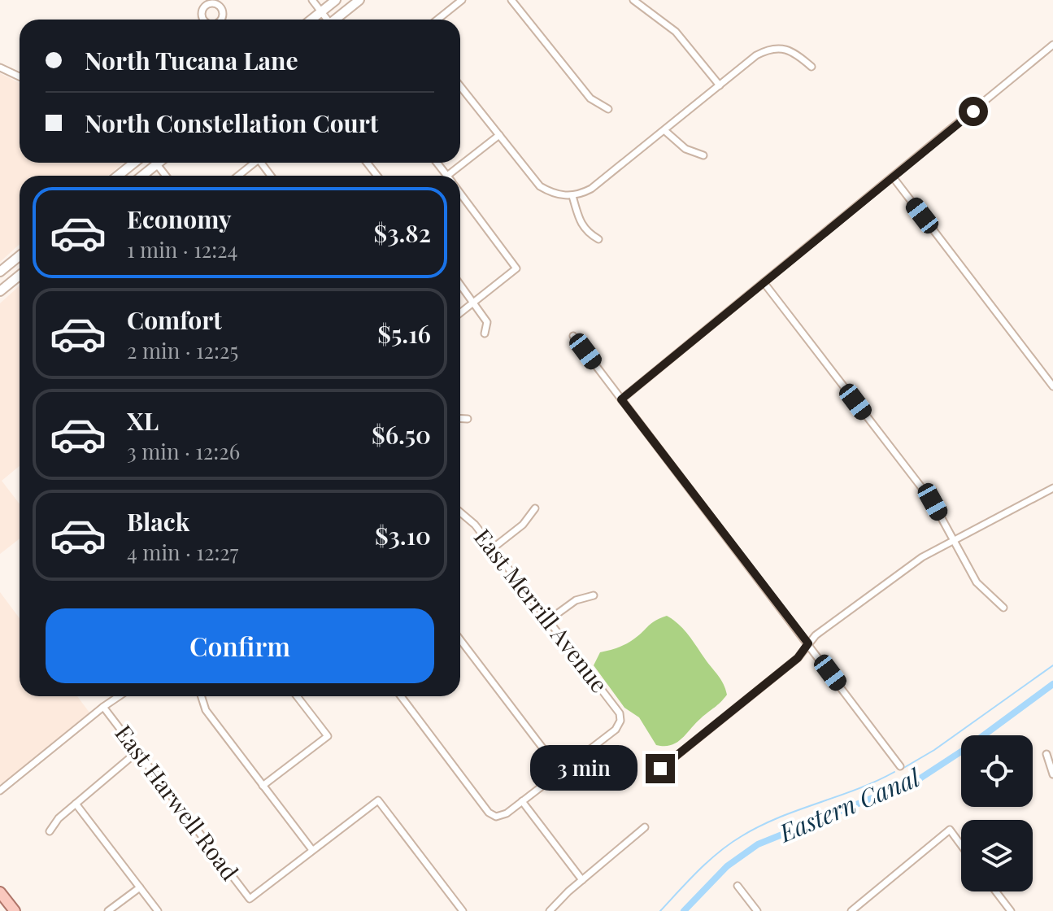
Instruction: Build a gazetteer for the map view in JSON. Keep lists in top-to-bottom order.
{
  "streets": {
    "street": ["East Merrill Avenue", "East Harwell Road"]
  },
  "water": ["Eastern Canal"],
  "page": {
    "banner": ["North Tucana Lane", "North Constellation Court"],
    "list": [
      {
        "name": "Economy",
        "note": "1 min · 12:24",
        "value": "$3.82"
      },
      {
        "name": "Comfort",
        "note": "2 min · 12:25",
        "value": "$5.16"
      },
      {
        "name": "XL",
        "note": "3 min · 12:26",
        "value": "$6.50"
      },
      {
        "name": "Black",
        "note": "4 min · 12:27",
        "value": "$3.10"
      }
    ],
    "buttons": "Confirm",
    "bubble": "3 min"
  }
}
